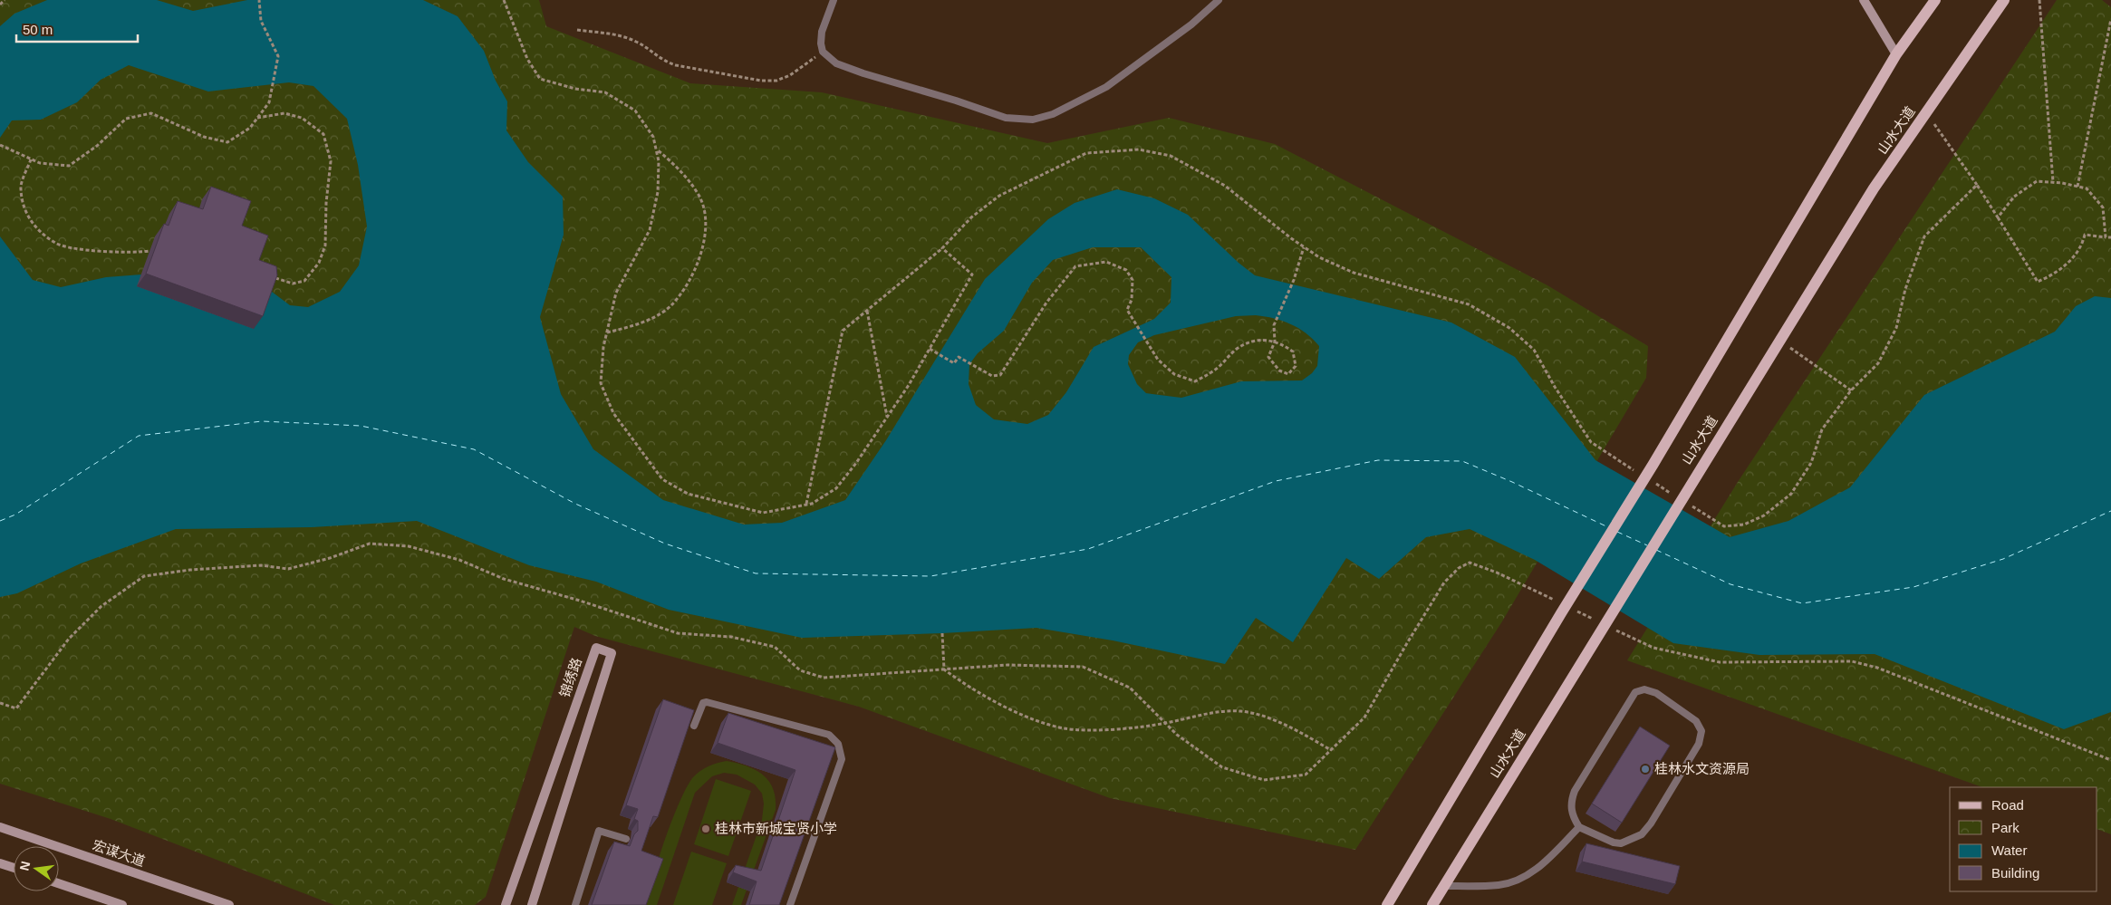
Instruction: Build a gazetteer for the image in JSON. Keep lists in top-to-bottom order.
{
  "streets": {
    "main road": ["山水大道"],
    "street": ["锦绣路", "宏谋大道"]
  },
  "places": ["桂林水文资源局", "桂林市新城宝贤小学"],
  "legend": [
    "Road",
    "Park",
    "Water",
    "Building"
  ],
  "scale_bar": "50 m",
  "north": "left"
}
